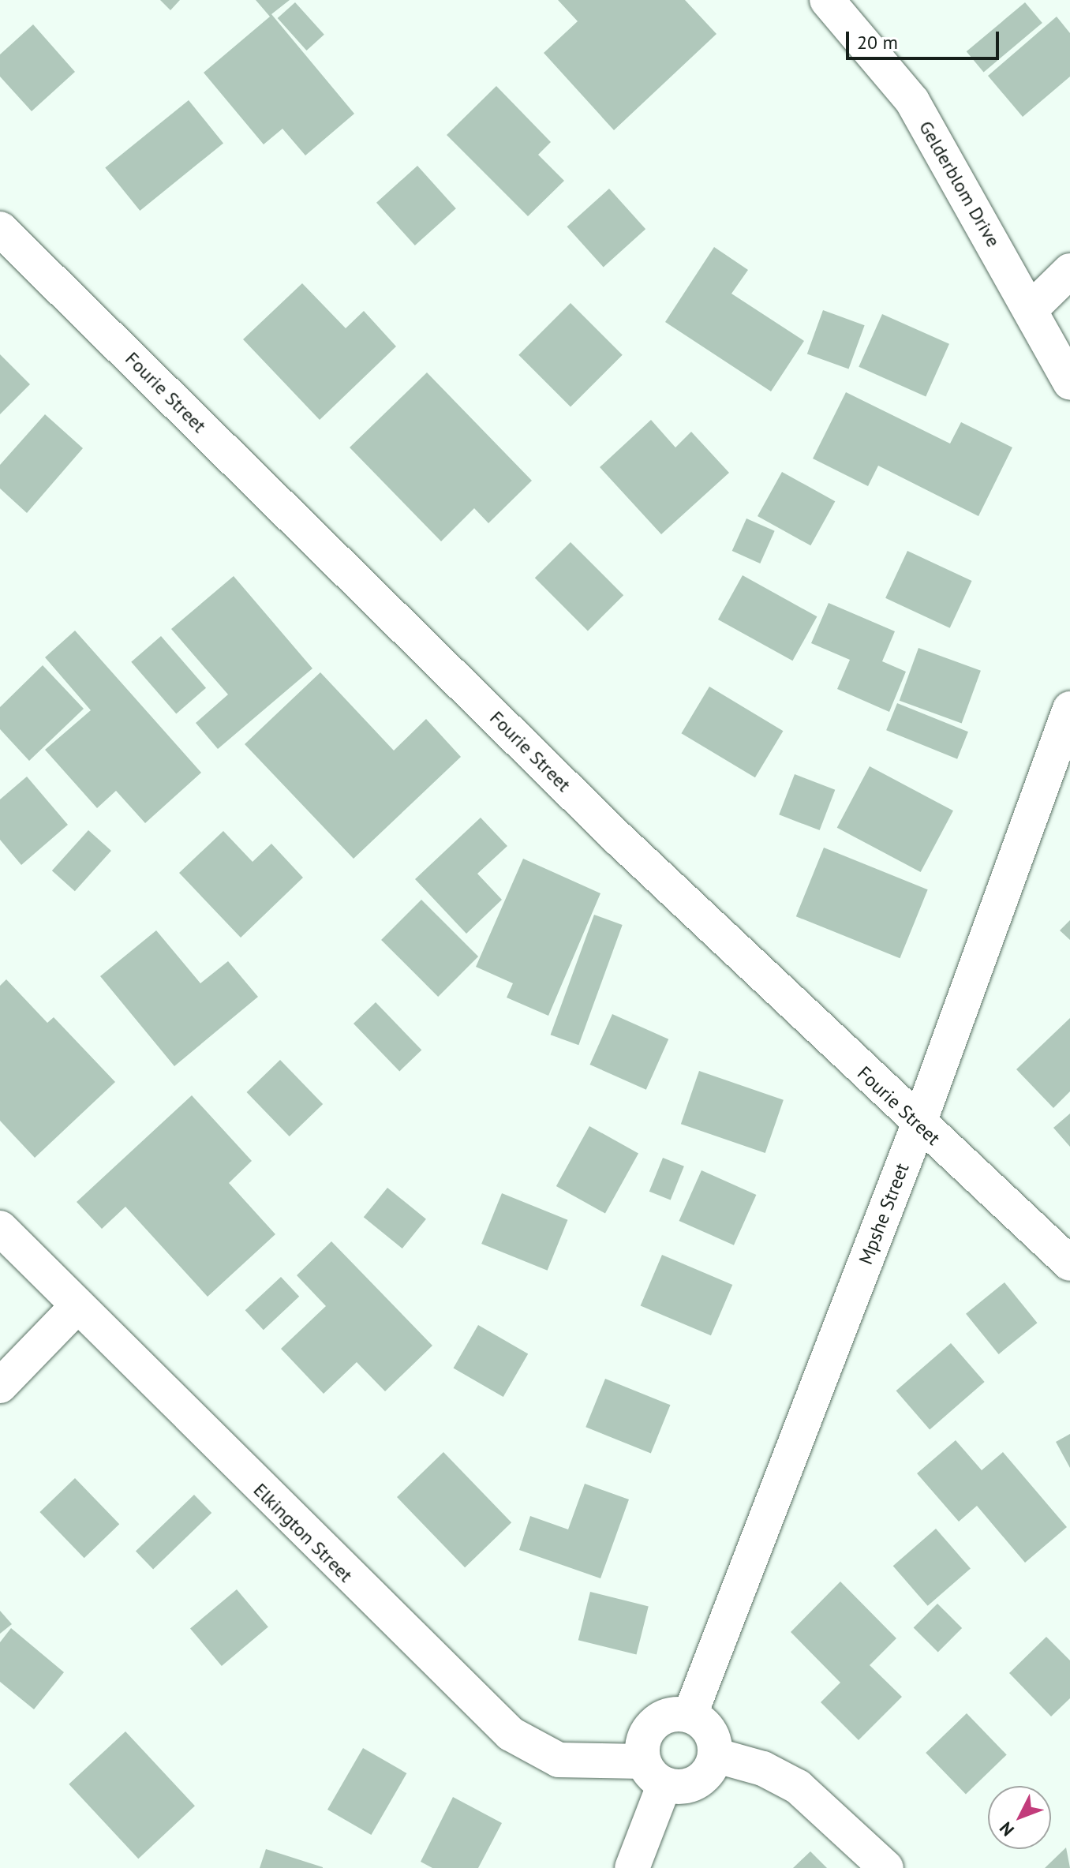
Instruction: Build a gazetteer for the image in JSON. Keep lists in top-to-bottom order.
{
  "streets": {
    "street": [
      "Gelderblom Drive",
      "Fourie Street",
      "Mpshe Street",
      "Elkington Street"
    ]
  },
  "crossings": [
    ["Fourie Street", "Mpshe Street"],
    ["Mpshe Street", "Elkington Street"]
  ],
  "scale_bar": "20 m",
  "north": "bottom left"
}
